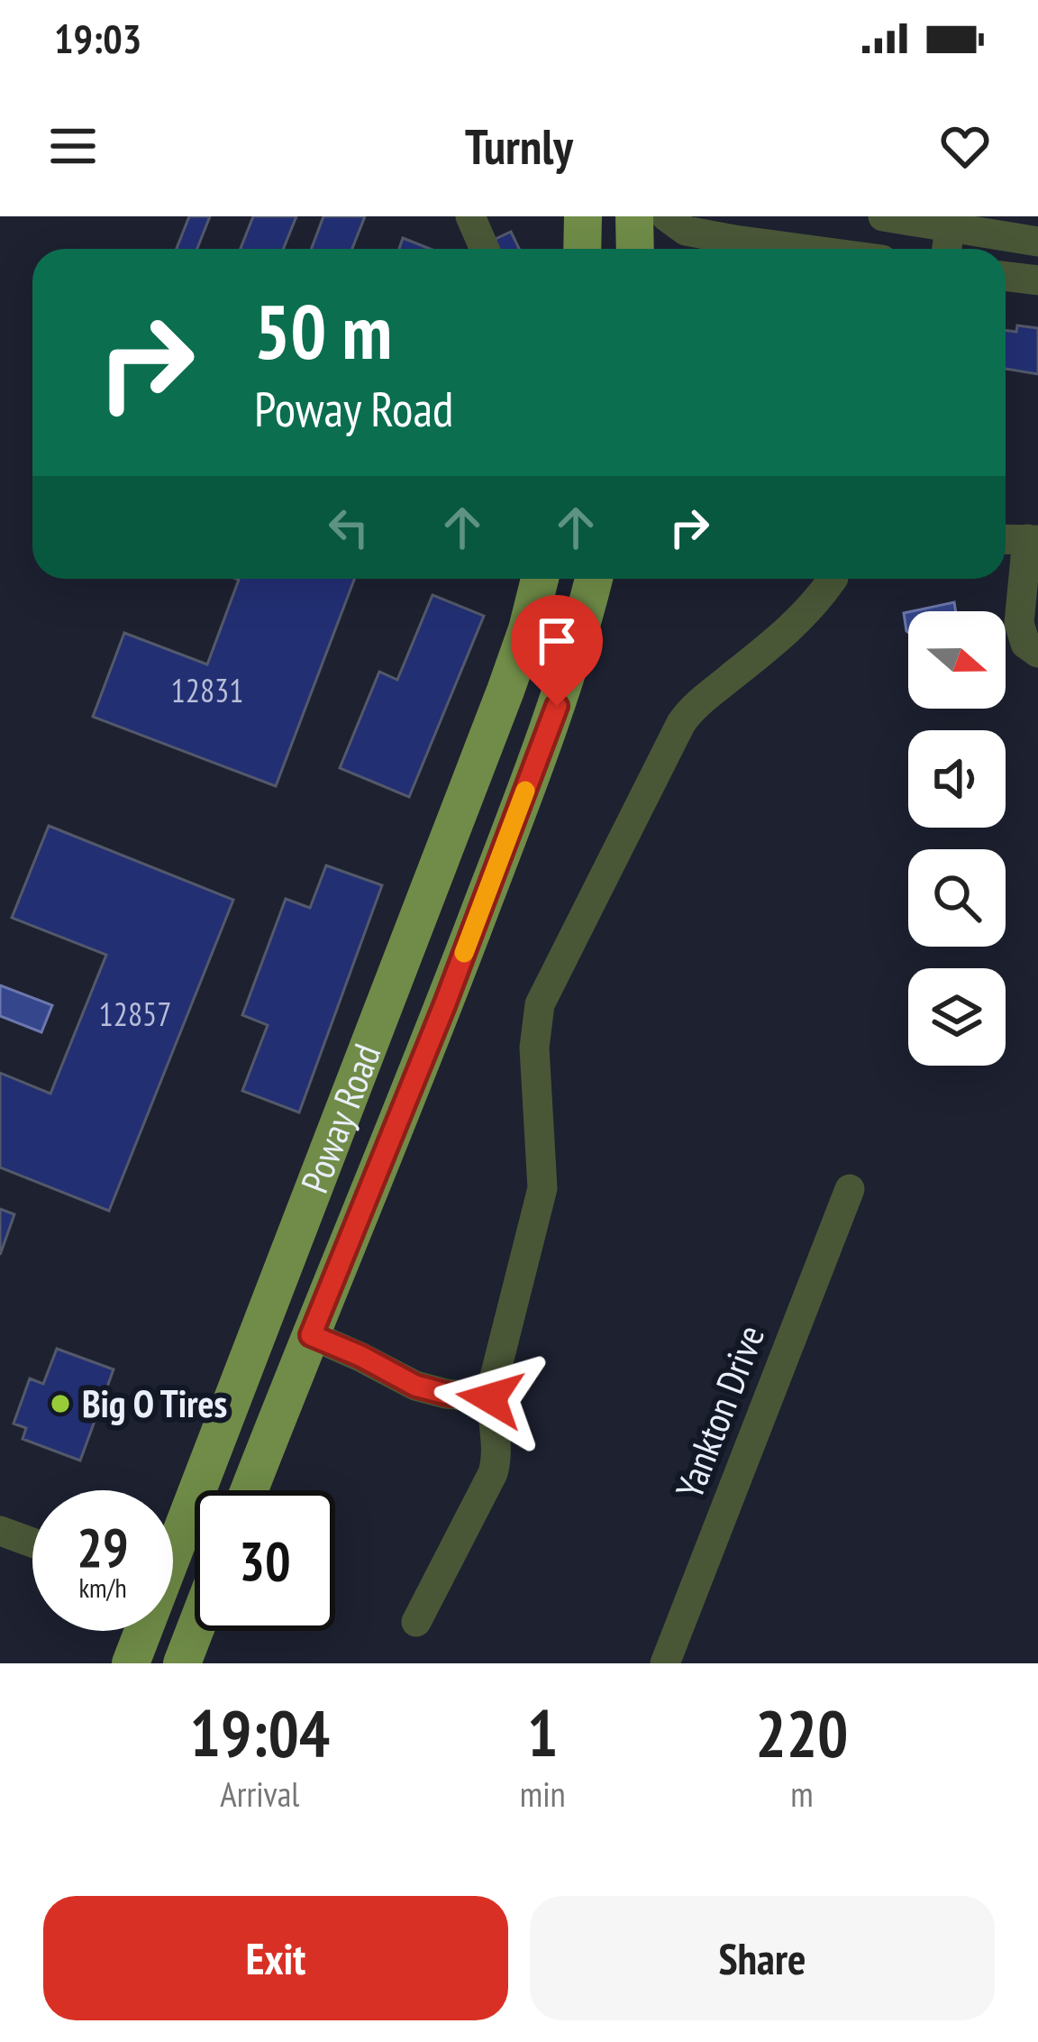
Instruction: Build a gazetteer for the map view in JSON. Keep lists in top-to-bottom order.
{
  "streets": {
    "main road": ["Poway Road"],
    "street": ["Yankton Drive"]
  },
  "places": ["Big O Tires"],
  "house_numbers": ["12831", "12857"],
  "north": "right",
  "page": {
    "status": "19:03",
    "header": "Turnly",
    "turn": ["50 m", "Poway Road"],
    "speed": "29 km/h",
    "limit": "30",
    "eta": [
      "19:04",
      "Arrival",
      "1",
      "min",
      "220",
      "m"
    ],
    "buttons": ["Exit", "Share"]
  }
}
